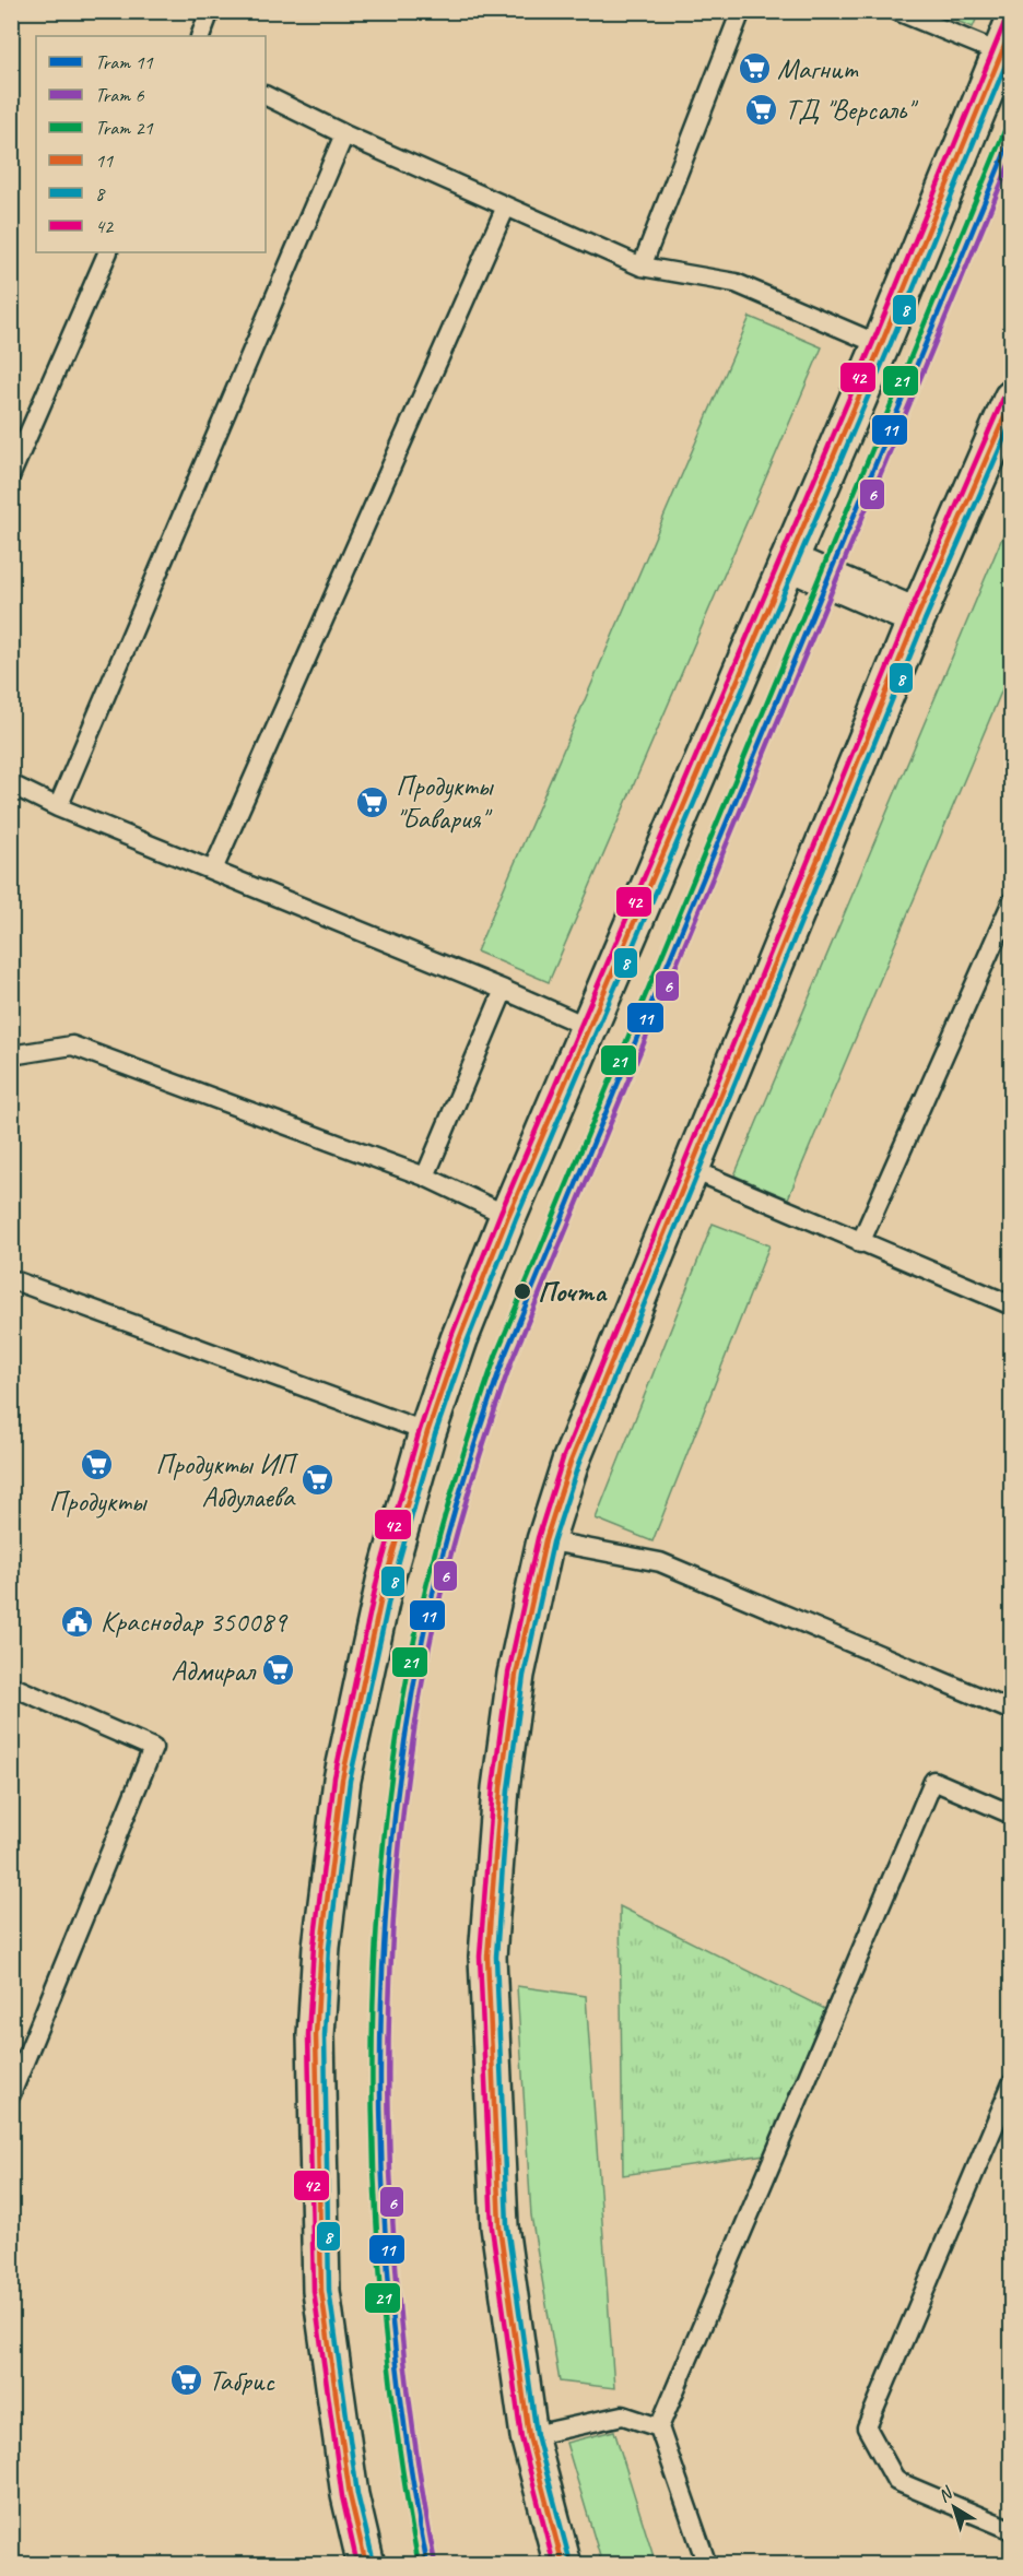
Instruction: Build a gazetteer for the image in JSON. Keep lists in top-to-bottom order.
{
  "places": {
    "supermarket": [
      "Магнит",
      "ТД \"Версаль\"",
      "Продукты \"Бавария\"",
      "Продукты",
      "Продукты ИП Абдулаева",
      "Адмирал",
      "Табрис"
    ],
    "other": ["Почта"],
    "public building": ["Краснодар 350089"]
  },
  "lines": [
    "transit line 42",
    "transit line 11",
    "transit line 8",
    "tram line 21",
    "tram line 11",
    "tram line 6"
  ],
  "legend": [
    "Tram 11",
    "Tram 6",
    "Tram 21",
    "11",
    "8",
    "42"
  ],
  "north": "top left"
}
